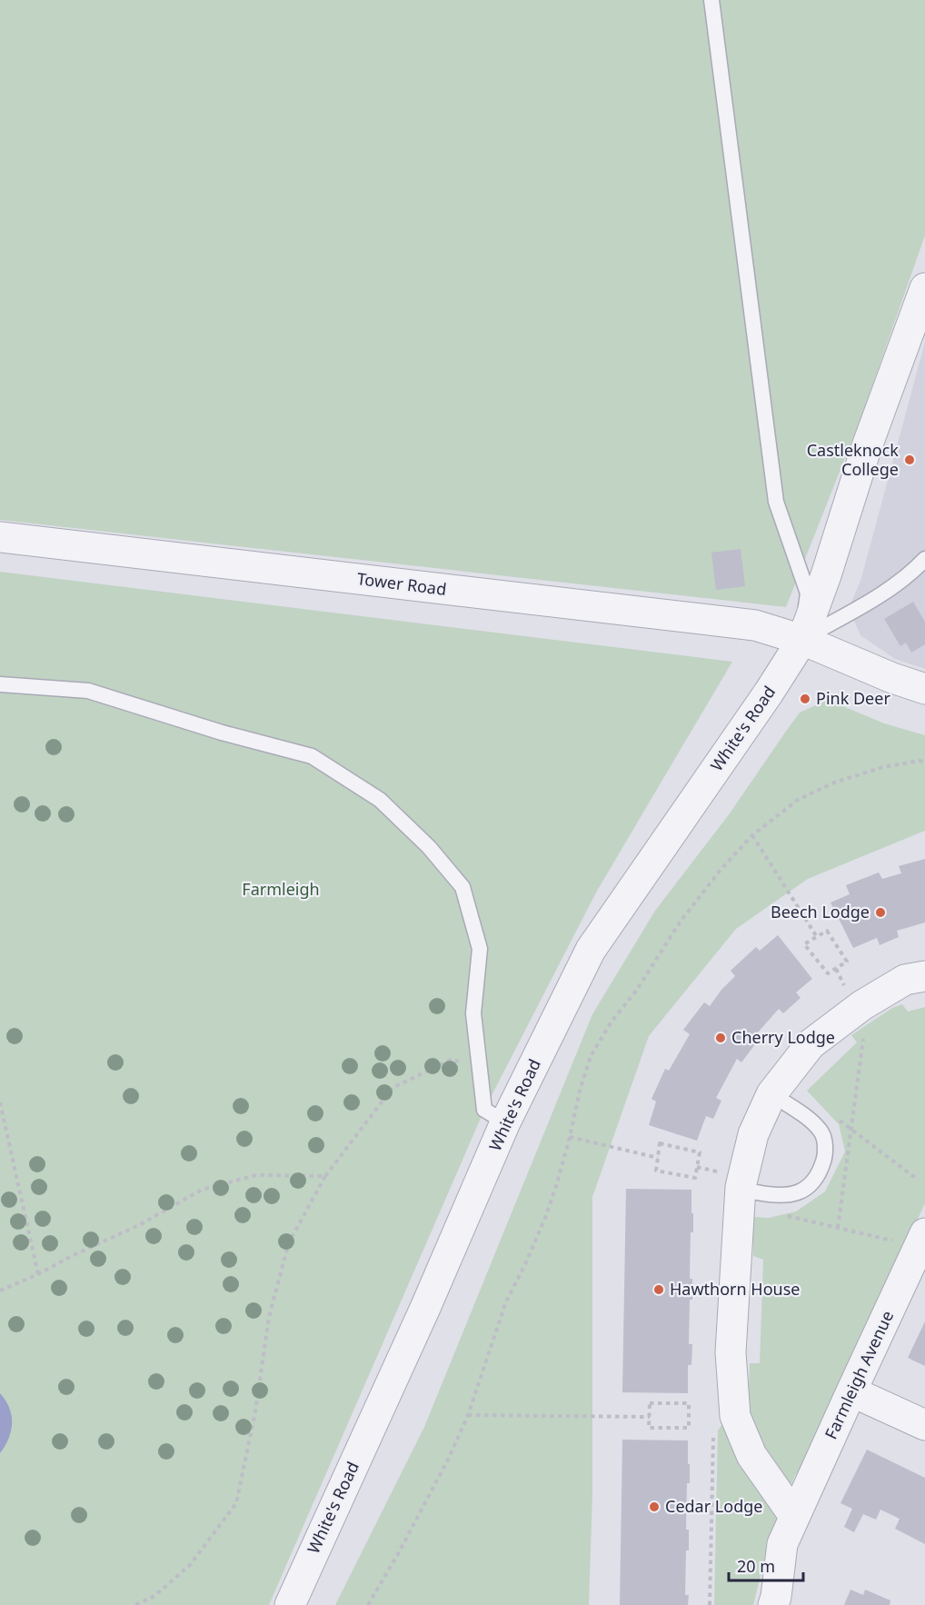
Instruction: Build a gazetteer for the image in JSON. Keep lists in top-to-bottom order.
{
  "streets": {
    "street": ["Tower Road", "White's Road", "Farmleigh Avenue"]
  },
  "crossings": [
    ["Tower Road", "White's Road"]
  ],
  "parks": ["Farmleigh"],
  "places": [
    "Castleknock College",
    "Pink Deer",
    "Beech Lodge",
    "Cherry Lodge",
    "Hawthorn House",
    "Cedar Lodge"
  ],
  "scale_bar": "20 m"
}
